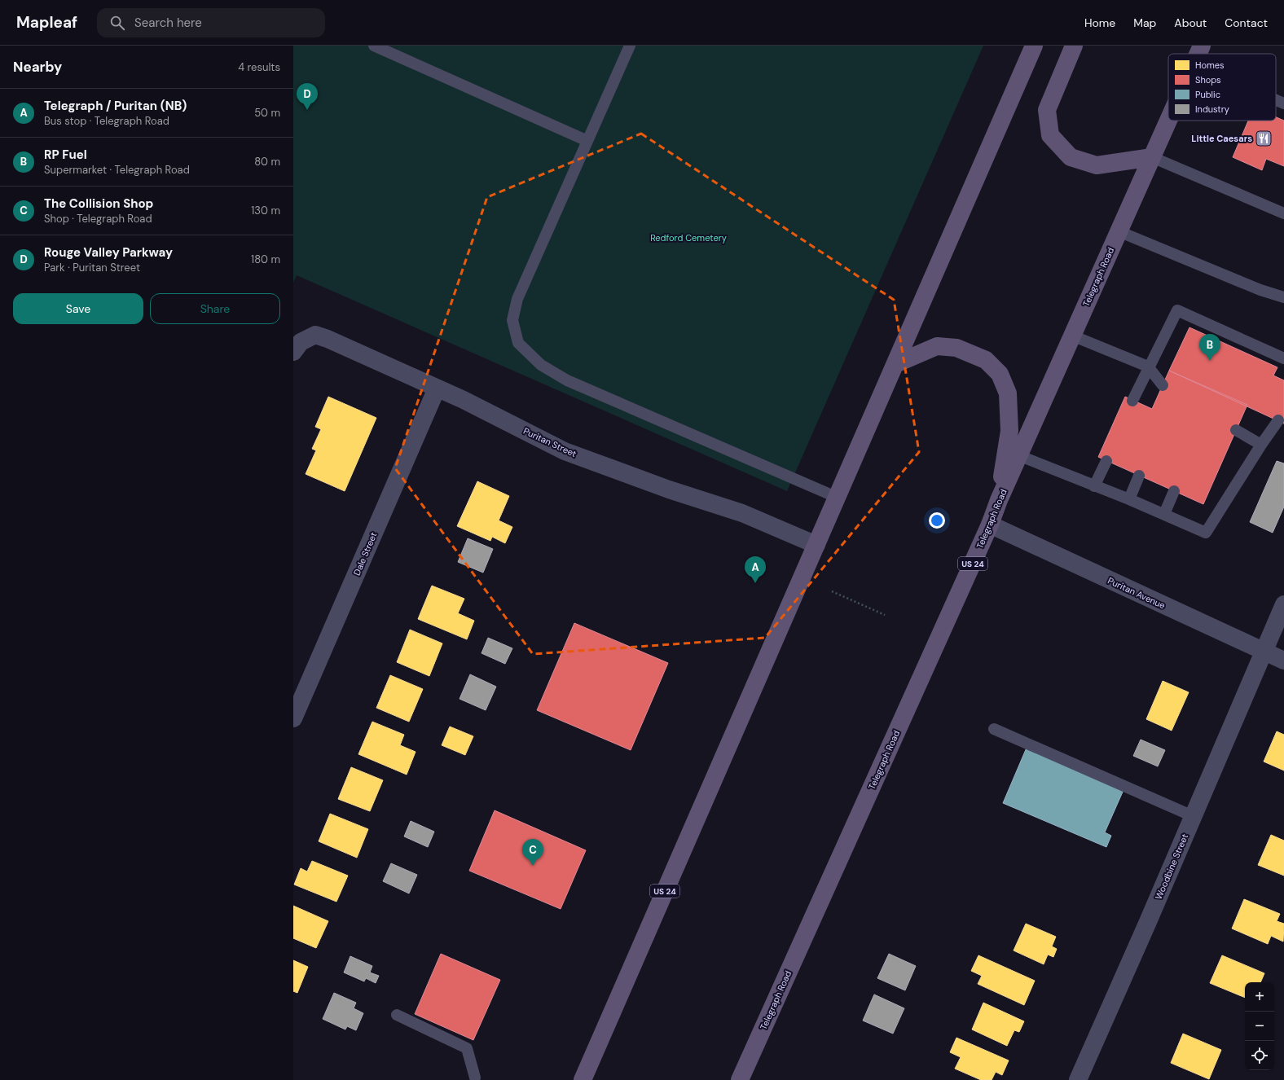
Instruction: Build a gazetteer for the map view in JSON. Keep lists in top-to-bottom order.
{
  "streets": {
    "main road": ["Telegraph Road", "US 24"],
    "street": [
      "Puritan Street",
      "Dale Street",
      "Puritan Avenue",
      "Woodbine Street"
    ]
  },
  "crossings": [
    ["Telegraph Road", "Puritan Avenue"],
    ["Puritan Street", "Dale Street"],
    ["Puritan Street", "US 24"],
    ["Puritan Avenue", "Woodbine Street"]
  ],
  "parks": ["Redford Cemetery"],
  "places": {
    "restaurant": ["Little Caesars"]
  },
  "legend": [
    "Homes",
    "Shops",
    "Public",
    "Industry"
  ],
  "page": {
    "header": "Mapleaf",
    "search": "Search here",
    "nav": [
      "Home",
      "Map",
      "About",
      "Contact"
    ],
    "heading": ["Nearby", "4 results"],
    "pins": [
      "D",
      "B",
      "A",
      "C"
    ],
    "list": [
      {
        "mark": "A",
        "name": "Telegraph / Puritan (NB)",
        "note": "Bus stop · Telegraph Road",
        "value": "50 m"
      },
      {
        "mark": "B",
        "name": "RP Fuel",
        "note": "Supermarket · Telegraph Road",
        "value": "80 m"
      },
      {
        "mark": "C",
        "name": "The Collision Shop",
        "note": "Shop · Telegraph Road",
        "value": "130 m"
      },
      {
        "mark": "D",
        "name": "Rouge Valley Parkway",
        "note": "Park · Puritan Street",
        "value": "180 m"
      }
    ],
    "buttons": ["Save", "Share"],
    "map_buttons": ["+", "−"]
  }
}
